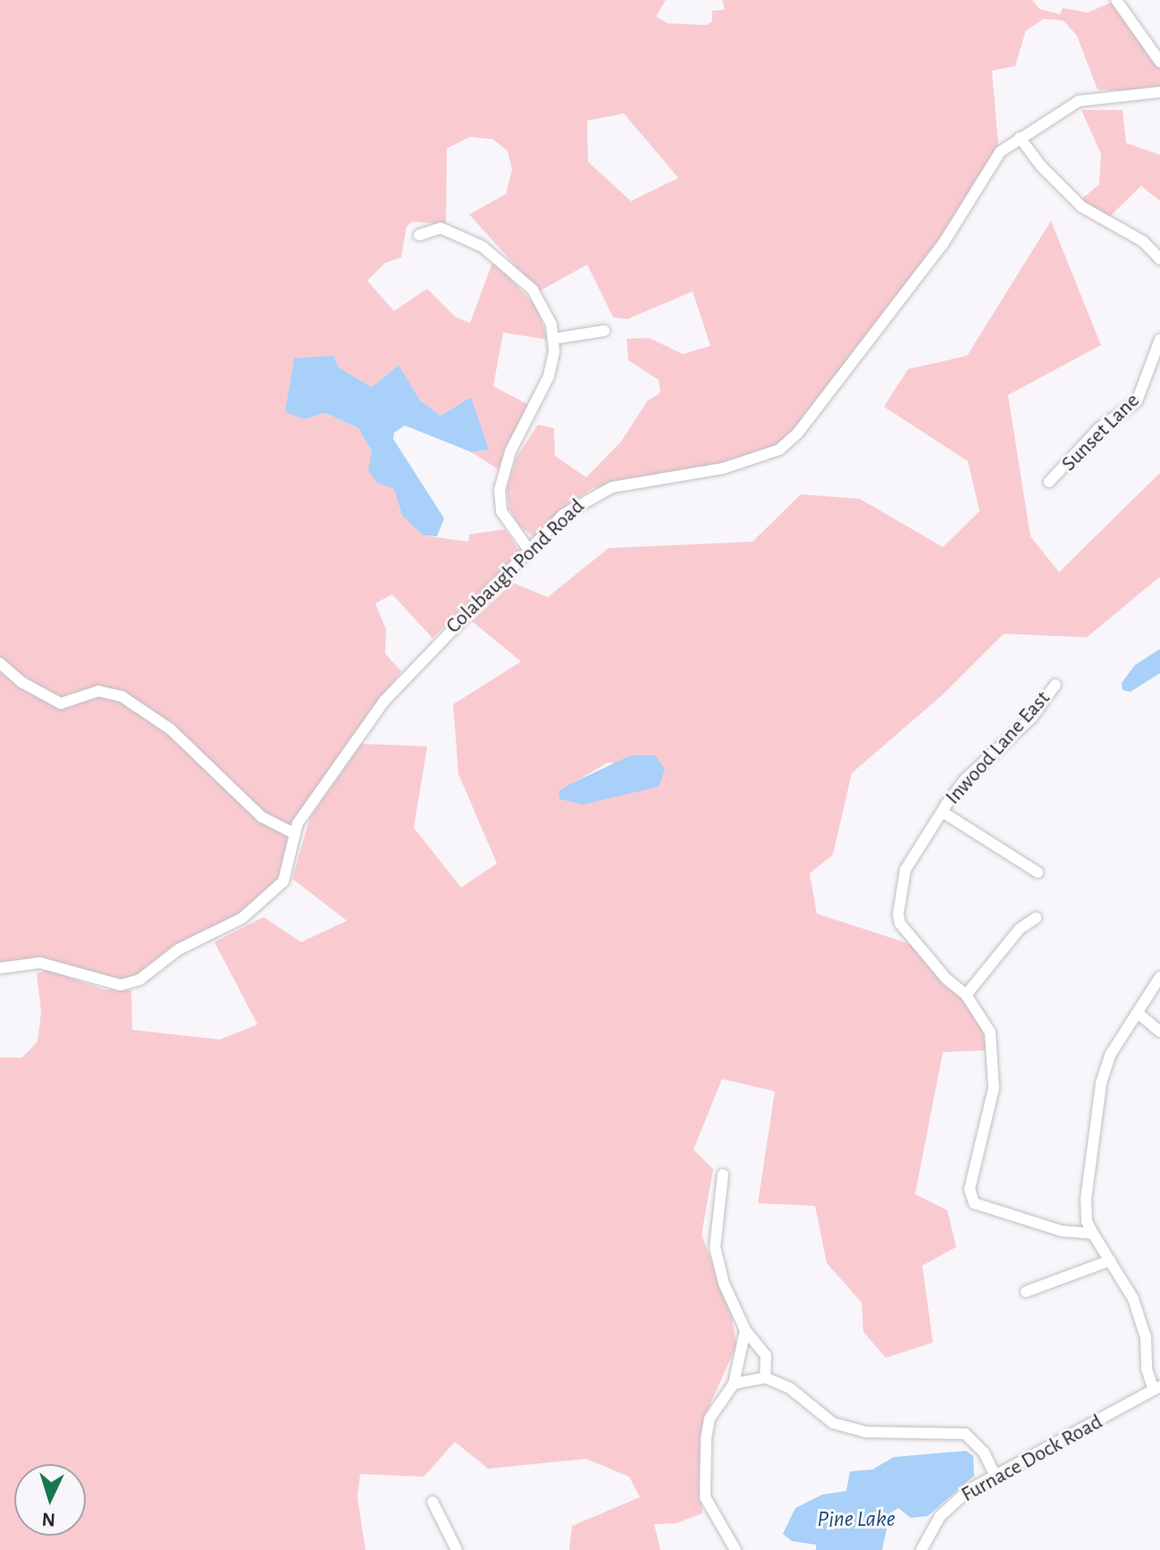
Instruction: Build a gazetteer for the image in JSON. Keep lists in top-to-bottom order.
{
  "streets": {
    "street": [
      "Sunset Lane",
      "Colabaugh Pond Road",
      "Inwood Lane East",
      "Furnace Dock Road"
    ]
  },
  "water": ["Pine Lake"],
  "north": "bottom"
}
